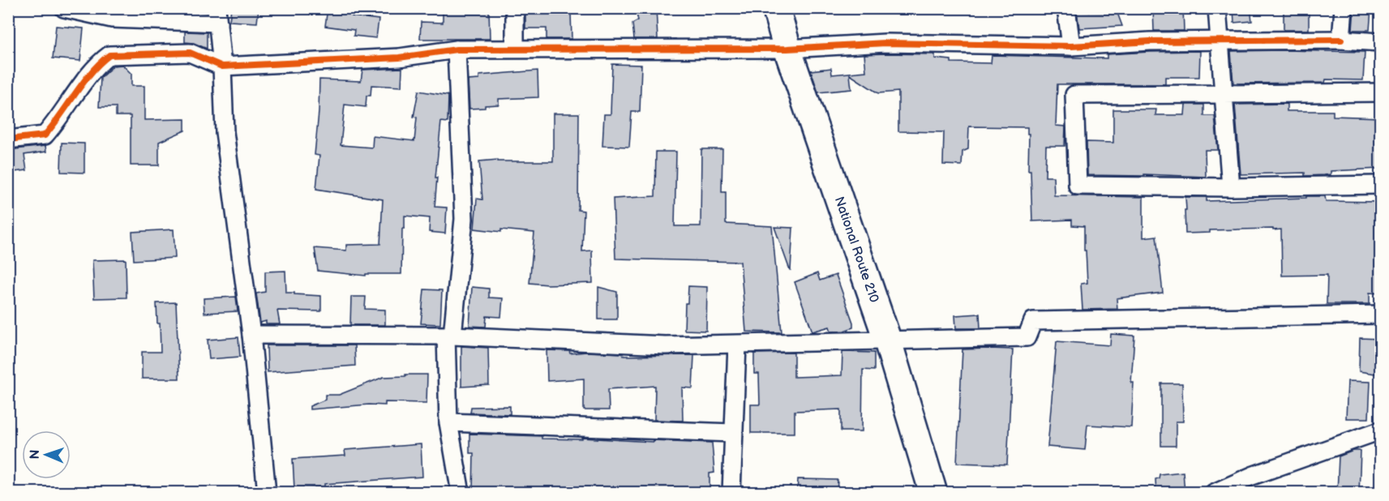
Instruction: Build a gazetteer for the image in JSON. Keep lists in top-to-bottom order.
{
  "streets": {
    "highway": ["National Route 210"]
  },
  "north": "left"
}
